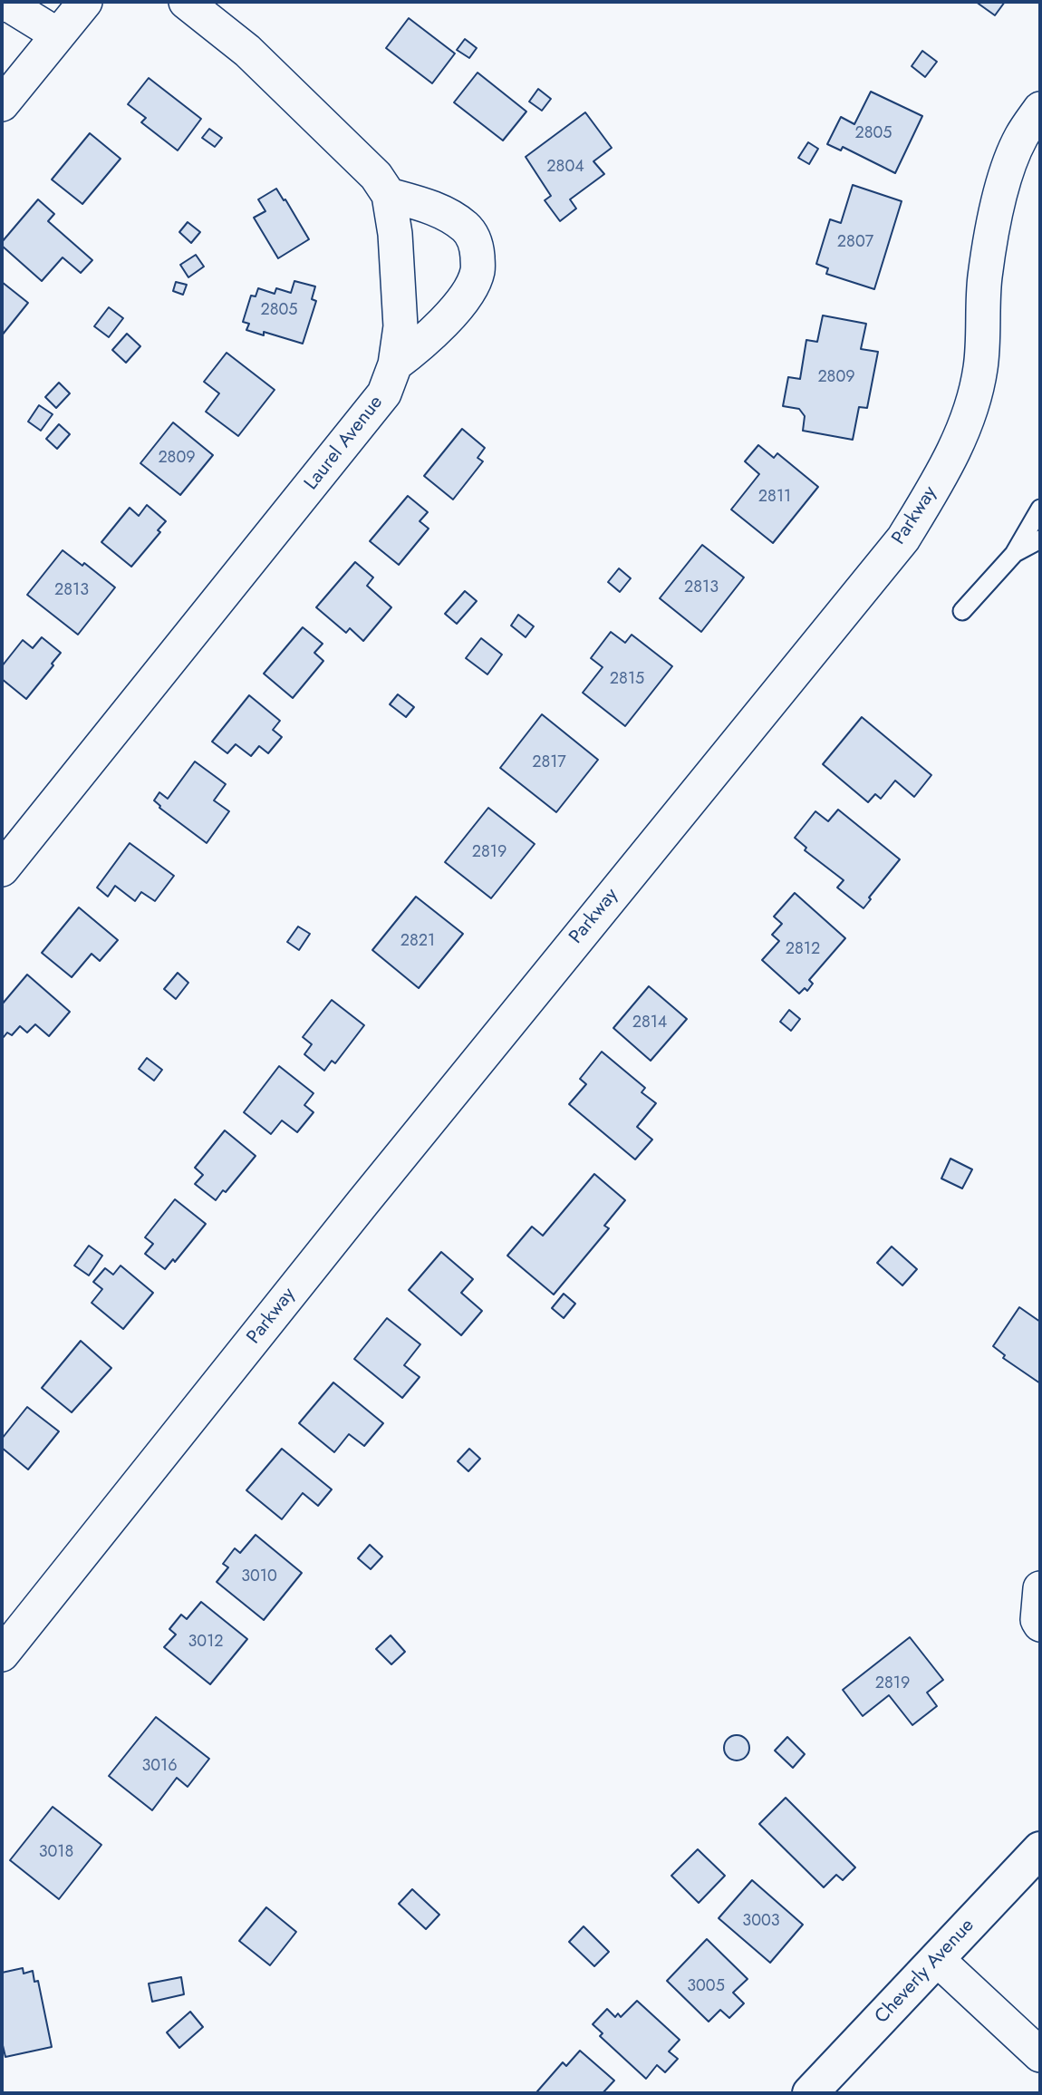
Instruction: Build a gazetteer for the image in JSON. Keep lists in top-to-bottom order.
{
  "streets": {
    "street": ["Laurel Avenue", "Parkway", "Cheverly Avenue"]
  },
  "house_numbers": [
    "2805",
    "2804",
    "2807",
    "2805",
    "2809",
    "2809",
    "2811",
    "2813",
    "2813",
    "2815",
    "2817",
    "2819",
    "2821",
    "2812",
    "2814",
    "3010",
    "3012",
    "2819",
    "3016",
    "3018",
    "3003",
    "3005"
  ]
}
